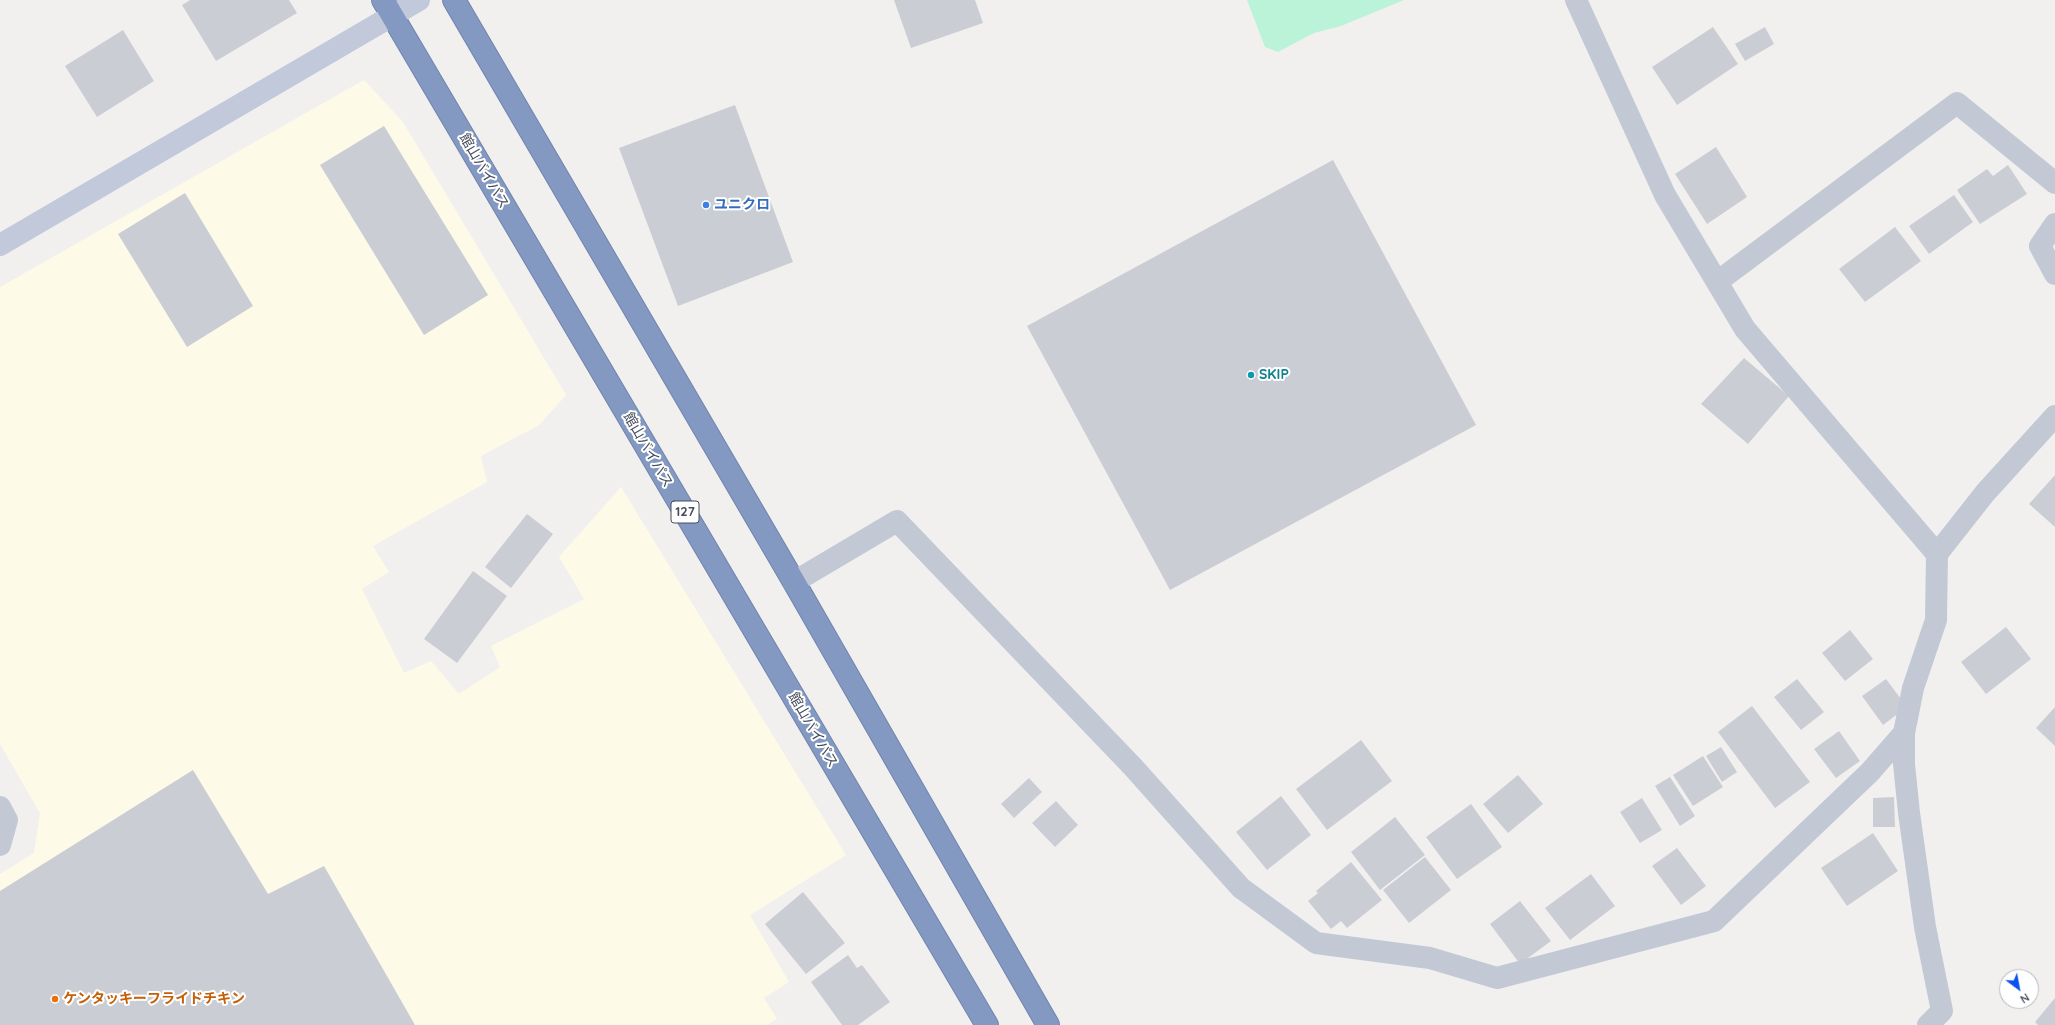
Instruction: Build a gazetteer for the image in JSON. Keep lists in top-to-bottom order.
{
  "streets": {
    "highway": ["館山バイパス", "127"]
  },
  "places": ["ユニクロ", "SKIP", "ケンタッキーフライドチキン"],
  "north": "bottom right"
}
